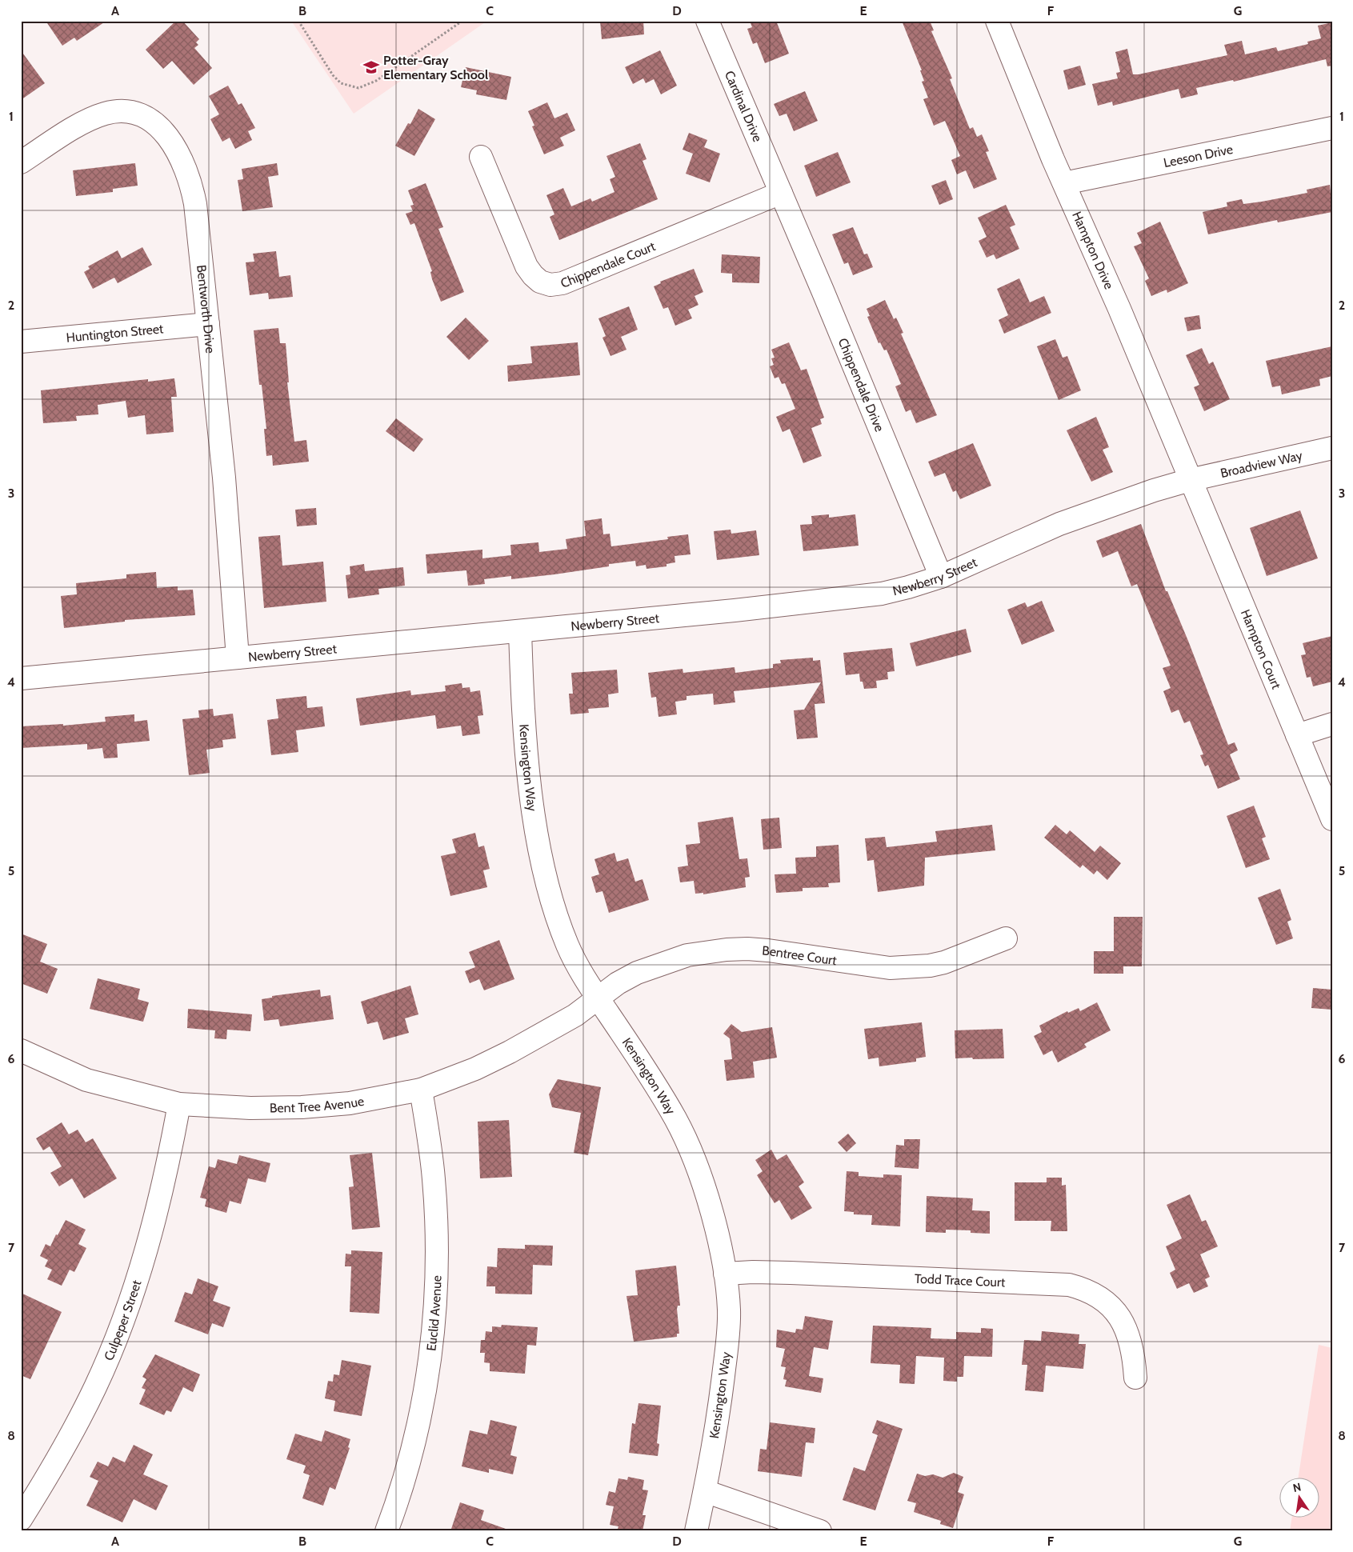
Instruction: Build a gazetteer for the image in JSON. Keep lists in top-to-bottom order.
{
  "streets": {
    "street": [
      "Cardinal Drive",
      "Leeson Drive",
      "Hampton Drive",
      "Chippendale Court",
      "Bentworth Drive",
      "Huntington Street",
      "Chippendale Drive",
      "Broadview Way",
      "Newberry Street",
      "Hampton Court",
      "Kensington Way",
      "Bentree Court",
      "Bent Tree Avenue",
      "Todd Trace Court",
      "Euclid Avenue",
      "Culpeper Street"
    ]
  },
  "crossings": [
    ["Cardinal Drive", "Chippendale Court"],
    ["Cardinal Drive", "Chippendale Drive"],
    ["Leeson Drive", "Hampton Drive"],
    ["Hampton Drive", "Broadview Way"],
    ["Hampton Drive", "Newberry Street"],
    ["Hampton Drive", "Hampton Court"],
    ["Chippendale Court", "Chippendale Drive"],
    ["Bentworth Drive", "Huntington Street"],
    ["Bentworth Drive", "Newberry Street"],
    ["Chippendale Drive", "Newberry Street"],
    ["Broadview Way", "Newberry Street"],
    ["Broadview Way", "Hampton Court"],
    ["Newberry Street", "Hampton Court"],
    ["Newberry Street", "Kensington Way"],
    ["Kensington Way", "Bentree Court"],
    ["Kensington Way", "Bent Tree Avenue"],
    ["Kensington Way", "Todd Trace Court"],
    ["Bentree Court", "Bent Tree Avenue"],
    ["Bent Tree Avenue", "Euclid Avenue"],
    ["Bent Tree Avenue", "Culpeper Street"]
  ],
  "places": {
    "school or university": ["Potter-Gray Elementary School"]
  },
  "north": "top",
  "grid": {
    "columns": [
      "A",
      "B",
      "C",
      "D",
      "E",
      "F",
      "G"
    ],
    "rows": [
      "1",
      "2",
      "3",
      "4",
      "5",
      "6",
      "7",
      "8"
    ]
  }
}
